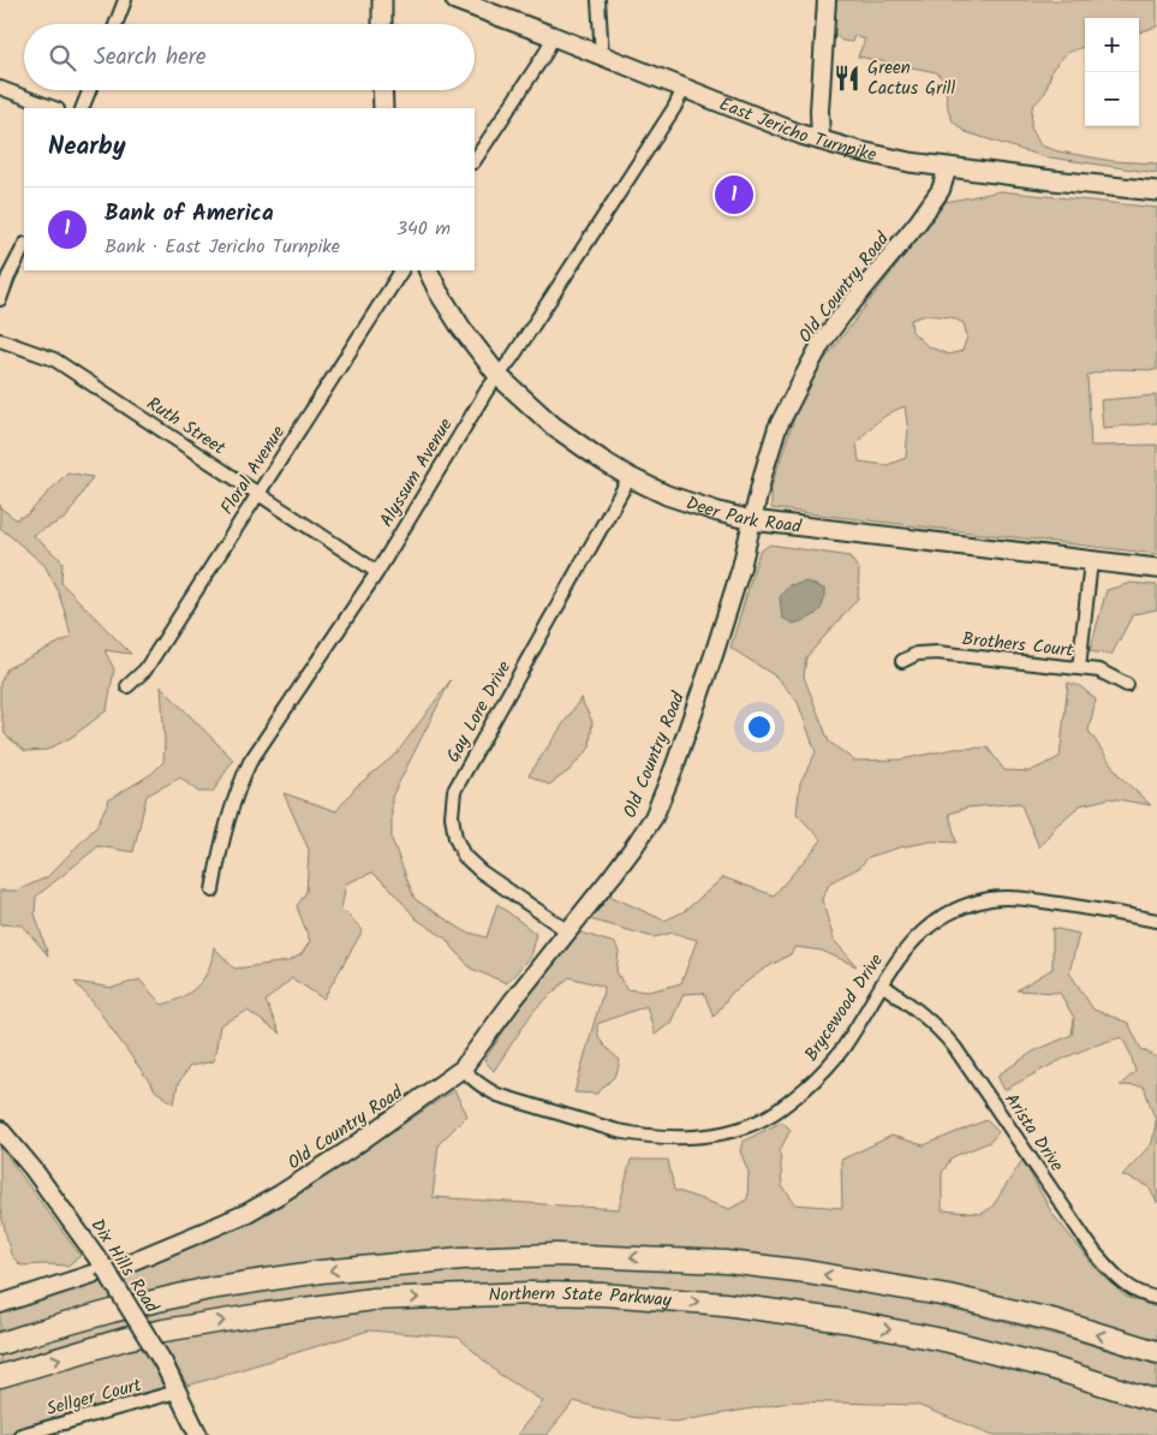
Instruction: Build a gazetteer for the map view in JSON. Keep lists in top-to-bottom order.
{
  "streets": {
    "highway": ["Northern State Parkway"],
    "main road": [
      "East Jericho Turnpike",
      "Old Country Road",
      "Deer Park Road",
      "Dix Hills Road"
    ],
    "street": [
      "Ruth Street",
      "Floral Avenue",
      "Alyssum Avenue",
      "Brothers Court",
      "Gay Lore Drive",
      "Brycewood Drive",
      "Arista Drive",
      "Sellger Court"
    ]
  },
  "crossings": [
    ["East Jericho Turnpike", "Old Country Road"],
    ["East Jericho Turnpike", "Alyssum Avenue"],
    ["Old Country Road", "Deer Park Road"],
    ["Old Country Road", "Gay Lore Drive"],
    ["Old Country Road", "Brycewood Drive"],
    ["Ruth Street", "Floral Avenue"],
    ["Ruth Street", "Alyssum Avenue"],
    ["Alyssum Avenue", "Deer Park Road"],
    ["Deer Park Road", "Gay Lore Drive"],
    ["Brycewood Drive", "Arista Drive"],
    ["Dix Hills Road", "Sellger Court"]
  ],
  "places": {
    "restaurant": ["Green Cactus Grill"]
  },
  "page": {
    "map_buttons": ["+", "−"],
    "search": "Search here",
    "heading": "Nearby",
    "pins": "1",
    "list": [
      {
        "mark": "1",
        "name": "Bank of America",
        "note": "Bank · East Jericho Turnpike",
        "value": "340 m"
      }
    ]
  }
}
